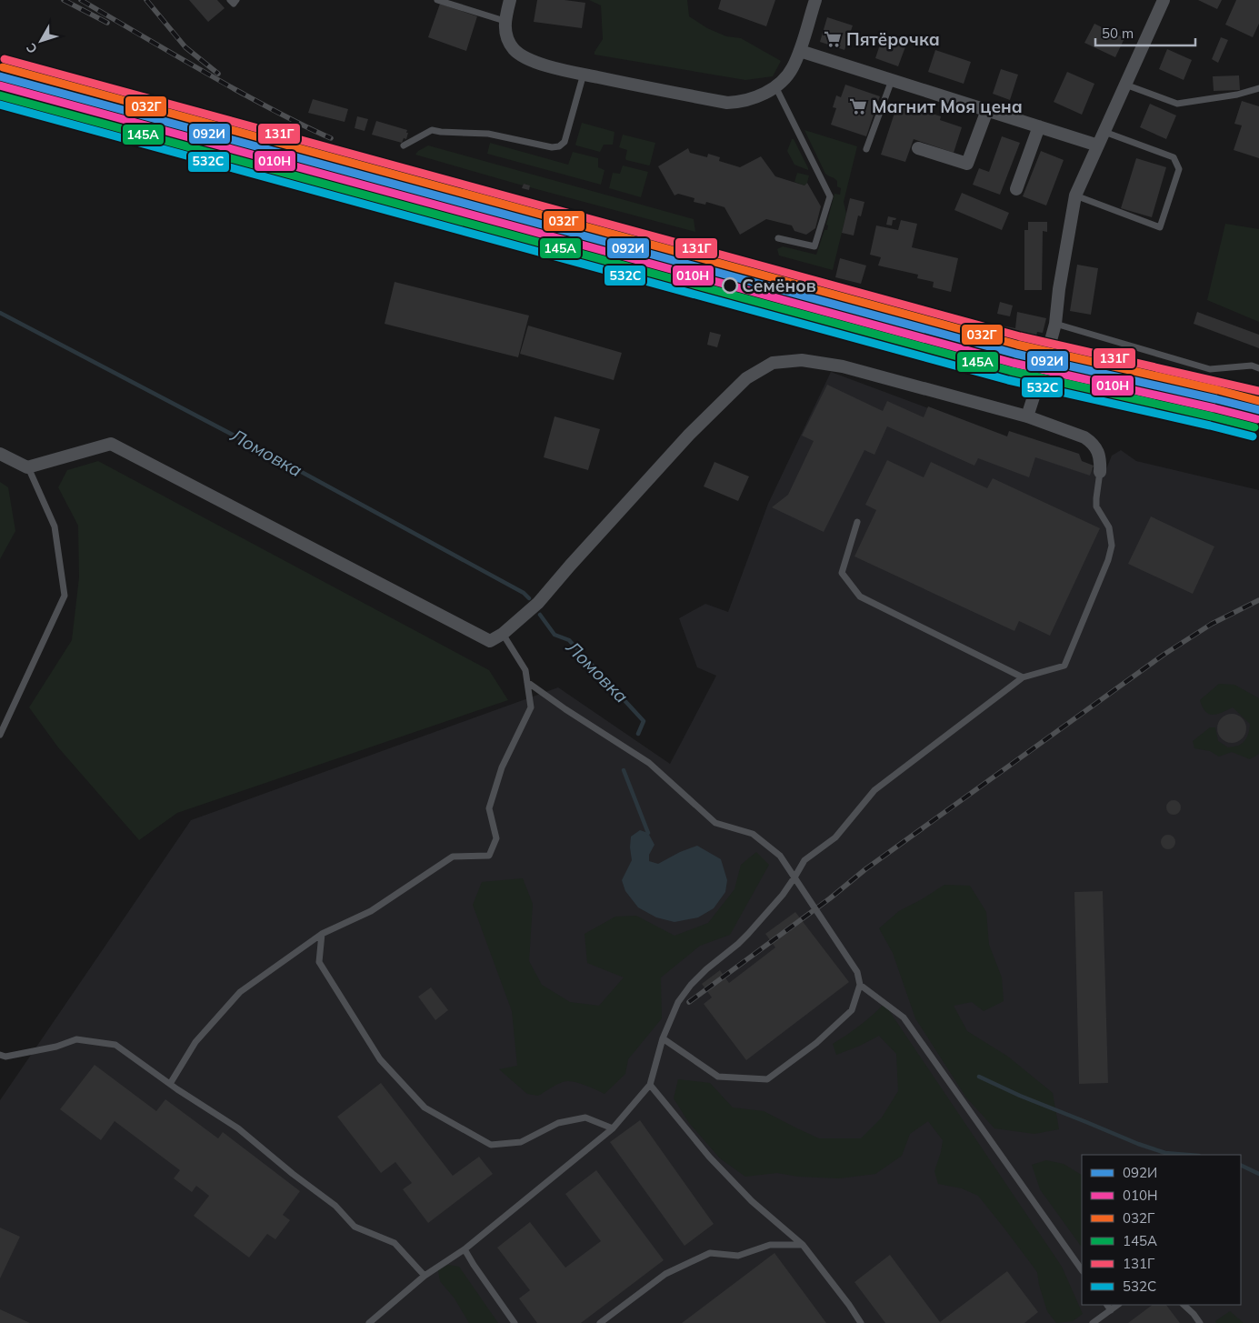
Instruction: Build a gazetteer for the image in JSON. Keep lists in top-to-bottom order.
{
  "water": ["Ломовка"],
  "places": {
    "supermarket": ["Пятёрочка", "Магнит Моя цена"],
    "other": ["Семёнов"]
  },
  "lines": [
    "transit line 131Г",
    "transit line 032Г",
    "transit line 092И",
    "transit line 010Н",
    "transit line 145А",
    "transit line 532С"
  ],
  "legend": [
    "092И",
    "010Н",
    "032Г",
    "145А",
    "131Г",
    "532С"
  ],
  "scale_bar": "50 m",
  "north": "bottom left"
}
